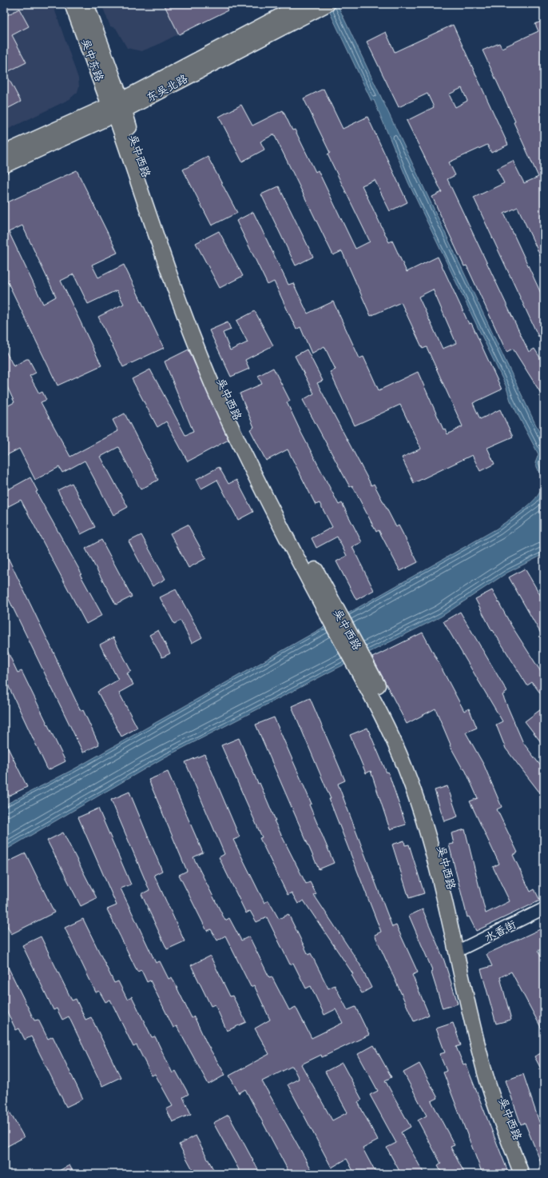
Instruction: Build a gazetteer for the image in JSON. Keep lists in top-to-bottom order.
{
  "streets": {
    "main road": ["吴中东路", "东吴北路", "吴中西路"],
    "street": ["水香街"]
  },
  "crossings": [
    ["吴中东路", "东吴北路"],
    ["吴中东路", "吴中西路"],
    ["东吴北路", "吴中西路"],
    ["吴中西路", "水香街"]
  ]
}
